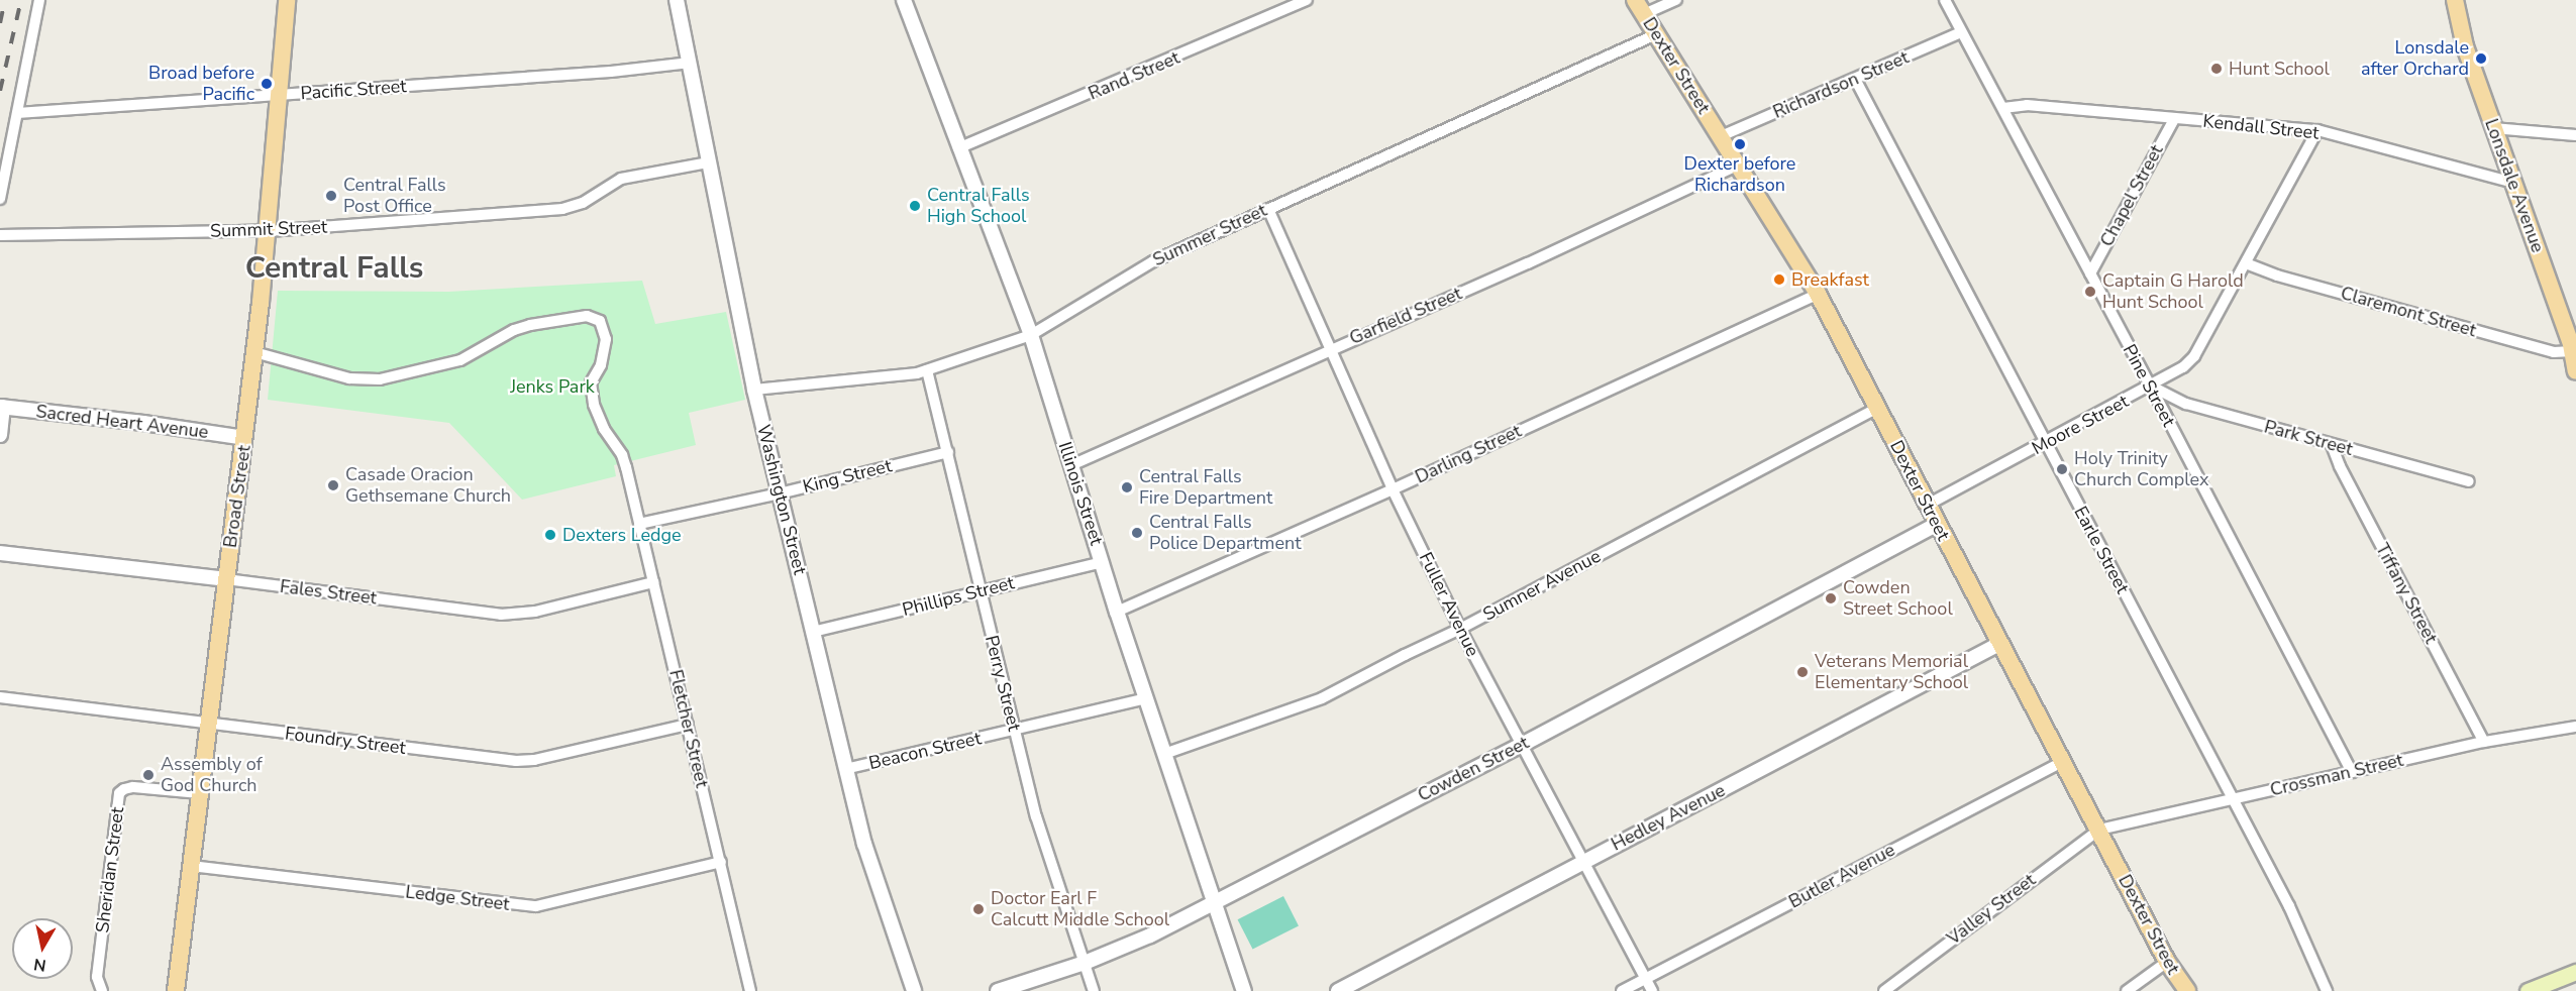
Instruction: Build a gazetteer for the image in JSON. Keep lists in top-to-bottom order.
{
  "streets": {
    "main road": ["Dexter Street", "Lonsdale Avenue", "Broad Street"],
    "street": [
      "Rand Street",
      "Richardson Street",
      "Pacific Street",
      "Kendall Street",
      "Chapel Street",
      "Summit Street",
      "Summer Street",
      "Claremont Street",
      "Garfield Street",
      "Pine Street",
      "Sacred Heart Avenue",
      "Moore Street",
      "Park Street",
      "Darling Street",
      "King Street",
      "Illinois Street",
      "Washington Street",
      "Earle Street",
      "Sumner Avenue",
      "Fales Street",
      "Tiffany Street",
      "Phillips Street",
      "Fuller Avenue",
      "Perry Street",
      "Fletcher Street",
      "Foundry Street",
      "Beacon Street",
      "Cowden Street",
      "Crossman Street",
      "Hedley Avenue",
      "Sheridan Street",
      "Butler Avenue",
      "Ledge Street",
      "Valley Street"
    ]
  },
  "crossings": [
    ["Dexter Street", "Richardson Street"],
    ["Dexter Street", "Summer Street"],
    ["Dexter Street", "Garfield Street"],
    ["Dexter Street", "Moore Street"],
    ["Dexter Street", "Darling Street"],
    ["Dexter Street", "Sumner Avenue"],
    ["Dexter Street", "Cowden Street"],
    ["Dexter Street", "Crossman Street"],
    ["Dexter Street", "Hedley Avenue"],
    ["Dexter Street", "Butler Avenue"],
    ["Dexter Street", "Valley Street"],
    ["Rand Street", "Illinois Street"],
    ["Richardson Street", "Pine Street"],
    ["Richardson Street", "Earle Street"],
    ["Pacific Street", "Broad Street"],
    ["Pacific Street", "Washington Street"],
    ["Kendall Street", "Lonsdale Avenue"],
    ["Kendall Street", "Chapel Street"],
    ["Kendall Street", "Pine Street"],
    ["Kendall Street", "Moore Street"],
    ["Lonsdale Avenue", "Claremont Street"],
    ["Chapel Street", "Pine Street"],
    ["Summit Street", "Broad Street"],
    ["Summit Street", "Washington Street"],
    ["Summer Street", "Illinois Street"],
    ["Summer Street", "Washington Street"],
    ["Summer Street", "Fuller Avenue"],
    ["Summer Street", "Perry Street"],
    ["Claremont Street", "Moore Street"],
    ["Garfield Street", "Illinois Street"],
    ["Garfield Street", "Fuller Avenue"],
    ["Pine Street", "Moore Street"],
    ["Pine Street", "Park Street"],
    ["Pine Street", "Crossman Street"],
    ["Sacred Heart Avenue", "Broad Street"],
    ["Moore Street", "Park Street"],
    ["Moore Street", "Earle Street"],
    ["Park Street", "Tiffany Street"],
    ["Darling Street", "Illinois Street"],
    ["Darling Street", "Fuller Avenue"],
    ["King Street", "Washington Street"],
    ["King Street", "Perry Street"],
    ["King Street", "Fletcher Street"],
    ["Illinois Street", "Sumner Avenue"],
    ["Illinois Street", "Phillips Street"],
    ["Illinois Street", "Beacon Street"],
    ["Illinois Street", "Cowden Street"],
    ["Broad Street", "Fales Street"],
    ["Broad Street", "Fletcher Street"],
    ["Broad Street", "Foundry Street"],
    ["Broad Street", "Sheridan Street"],
    ["Broad Street", "Ledge Street"],
    ["Washington Street", "Phillips Street"],
    ["Washington Street", "Beacon Street"],
    ["Earle Street", "Crossman Street"],
    ["Sumner Avenue", "Fuller Avenue"],
    ["Fales Street", "Fletcher Street"],
    ["Tiffany Street", "Crossman Street"],
    ["Phillips Street", "Perry Street"],
    ["Fuller Avenue", "Cowden Street"],
    ["Fuller Avenue", "Hedley Avenue"],
    ["Fuller Avenue", "Butler Avenue"],
    ["Perry Street", "Beacon Street"],
    ["Perry Street", "Cowden Street"],
    ["Fletcher Street", "Foundry Street"],
    ["Fletcher Street", "Ledge Street"],
    ["Crossman Street", "Valley Street"]
  ],
  "districts": ["Central Falls"],
  "parks": ["Jenks Park"],
  "places": [
    "Lonsdale after Orchard",
    "Hunt School",
    "Broad before Pacific",
    "Dexter before Richardson",
    "Central Falls Post Office",
    "Central Falls High School",
    "Breakfast",
    "Captain G Harold Hunt School",
    "Holy Trinity Church Complex",
    "Casade Oracion Gethsemane Church",
    "Central Falls Fire Department",
    "Central Falls Police Department",
    "Dexters Ledge",
    "Cowden Street School",
    "Veterans Memorial Elementary School",
    "Assembly of God Church",
    "Doctor Earl F Calcutt Middle School"
  ],
  "north": "bottom"
}
